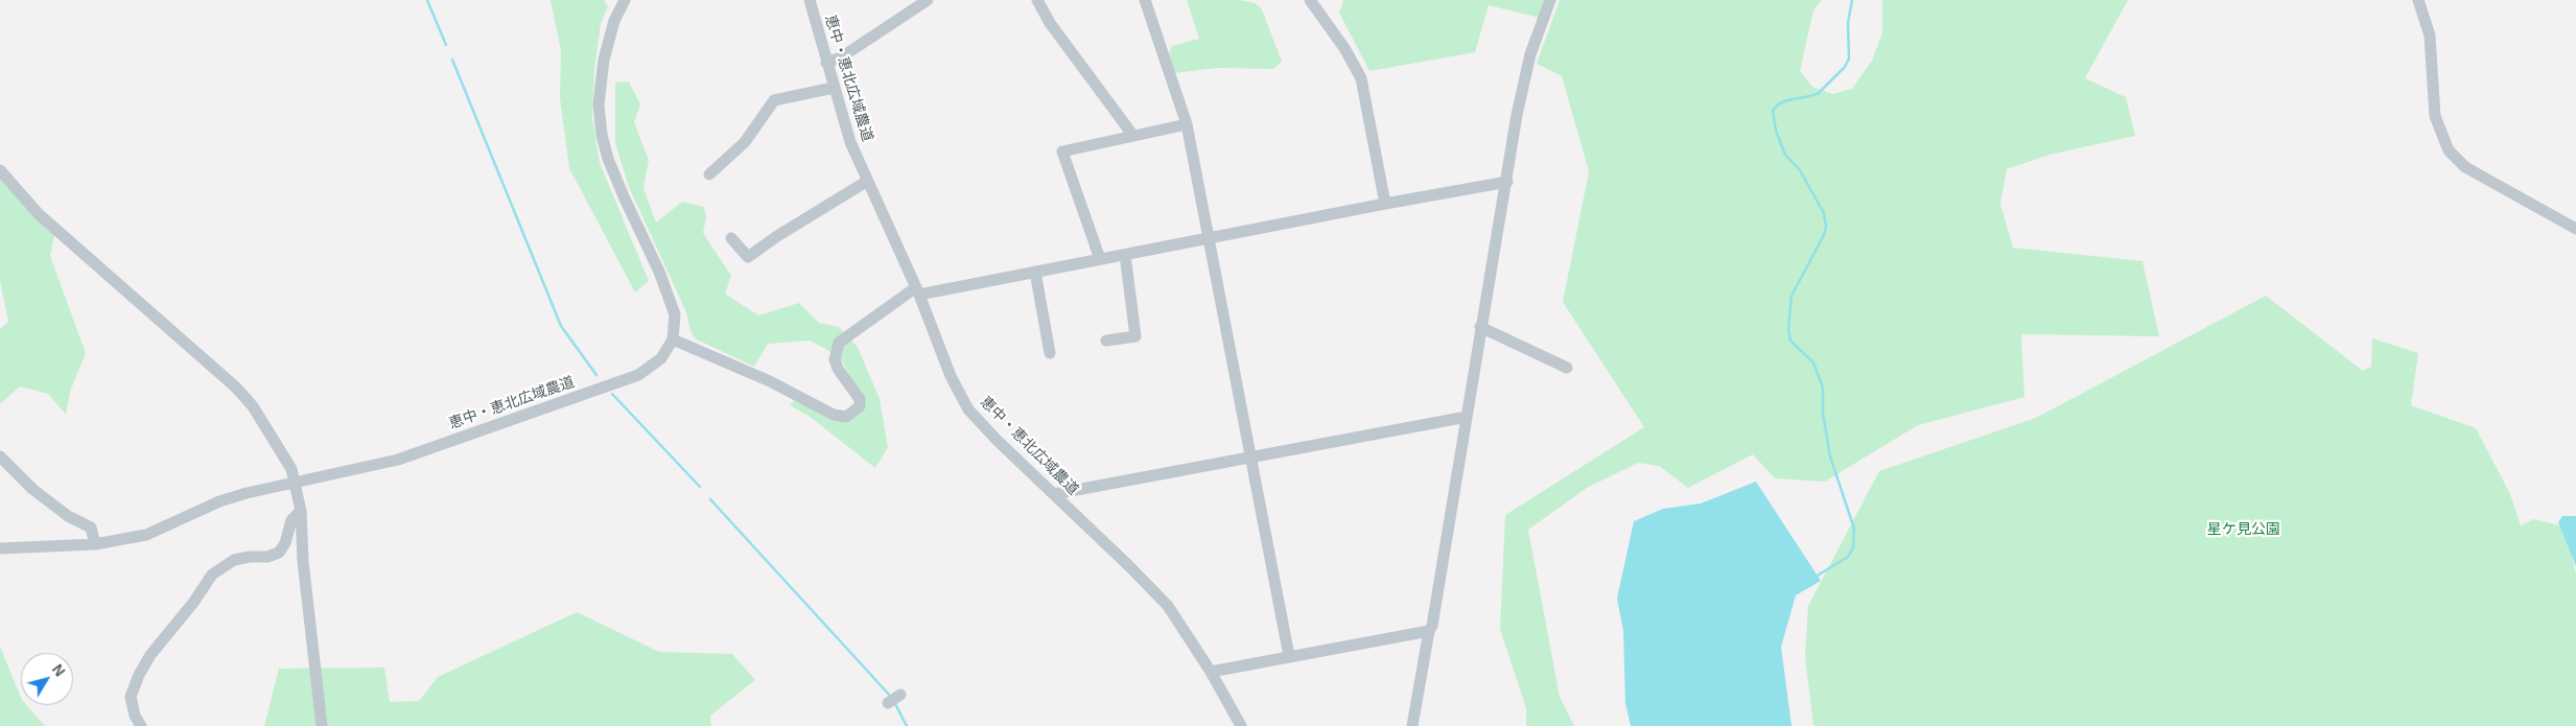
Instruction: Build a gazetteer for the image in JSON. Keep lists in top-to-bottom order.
{
  "streets": {
    "street": ["恵中・恵北広域農道"]
  },
  "parks": ["星ケ見公園"],
  "north": "top right"
}
